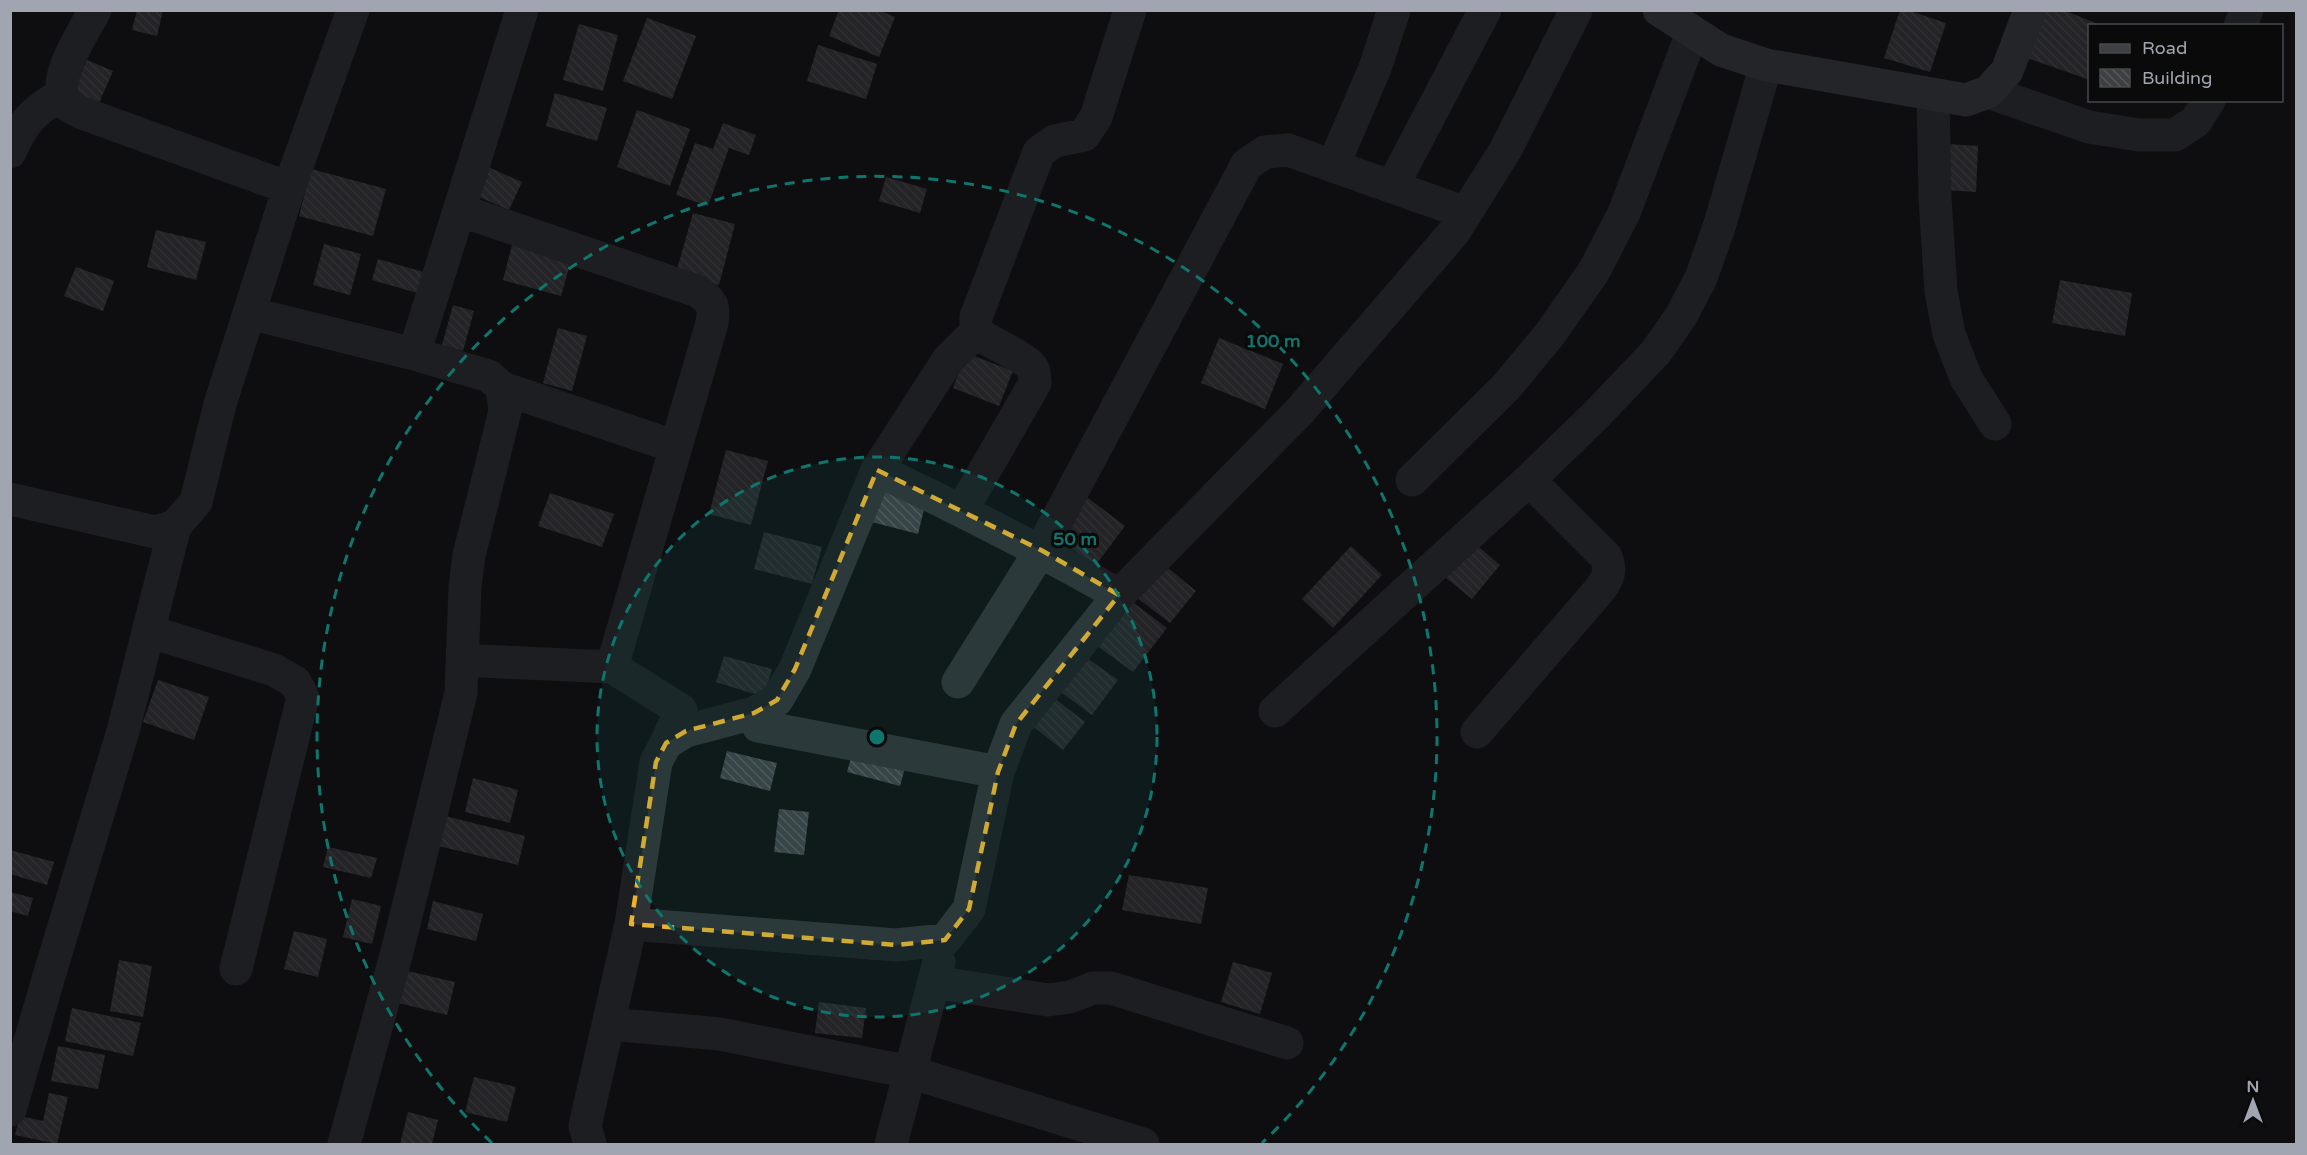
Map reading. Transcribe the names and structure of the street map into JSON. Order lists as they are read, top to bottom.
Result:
{
  "legend": ["Road", "Building"],
  "north": "top",
  "rings": ["100 m", "50 m"]
}
